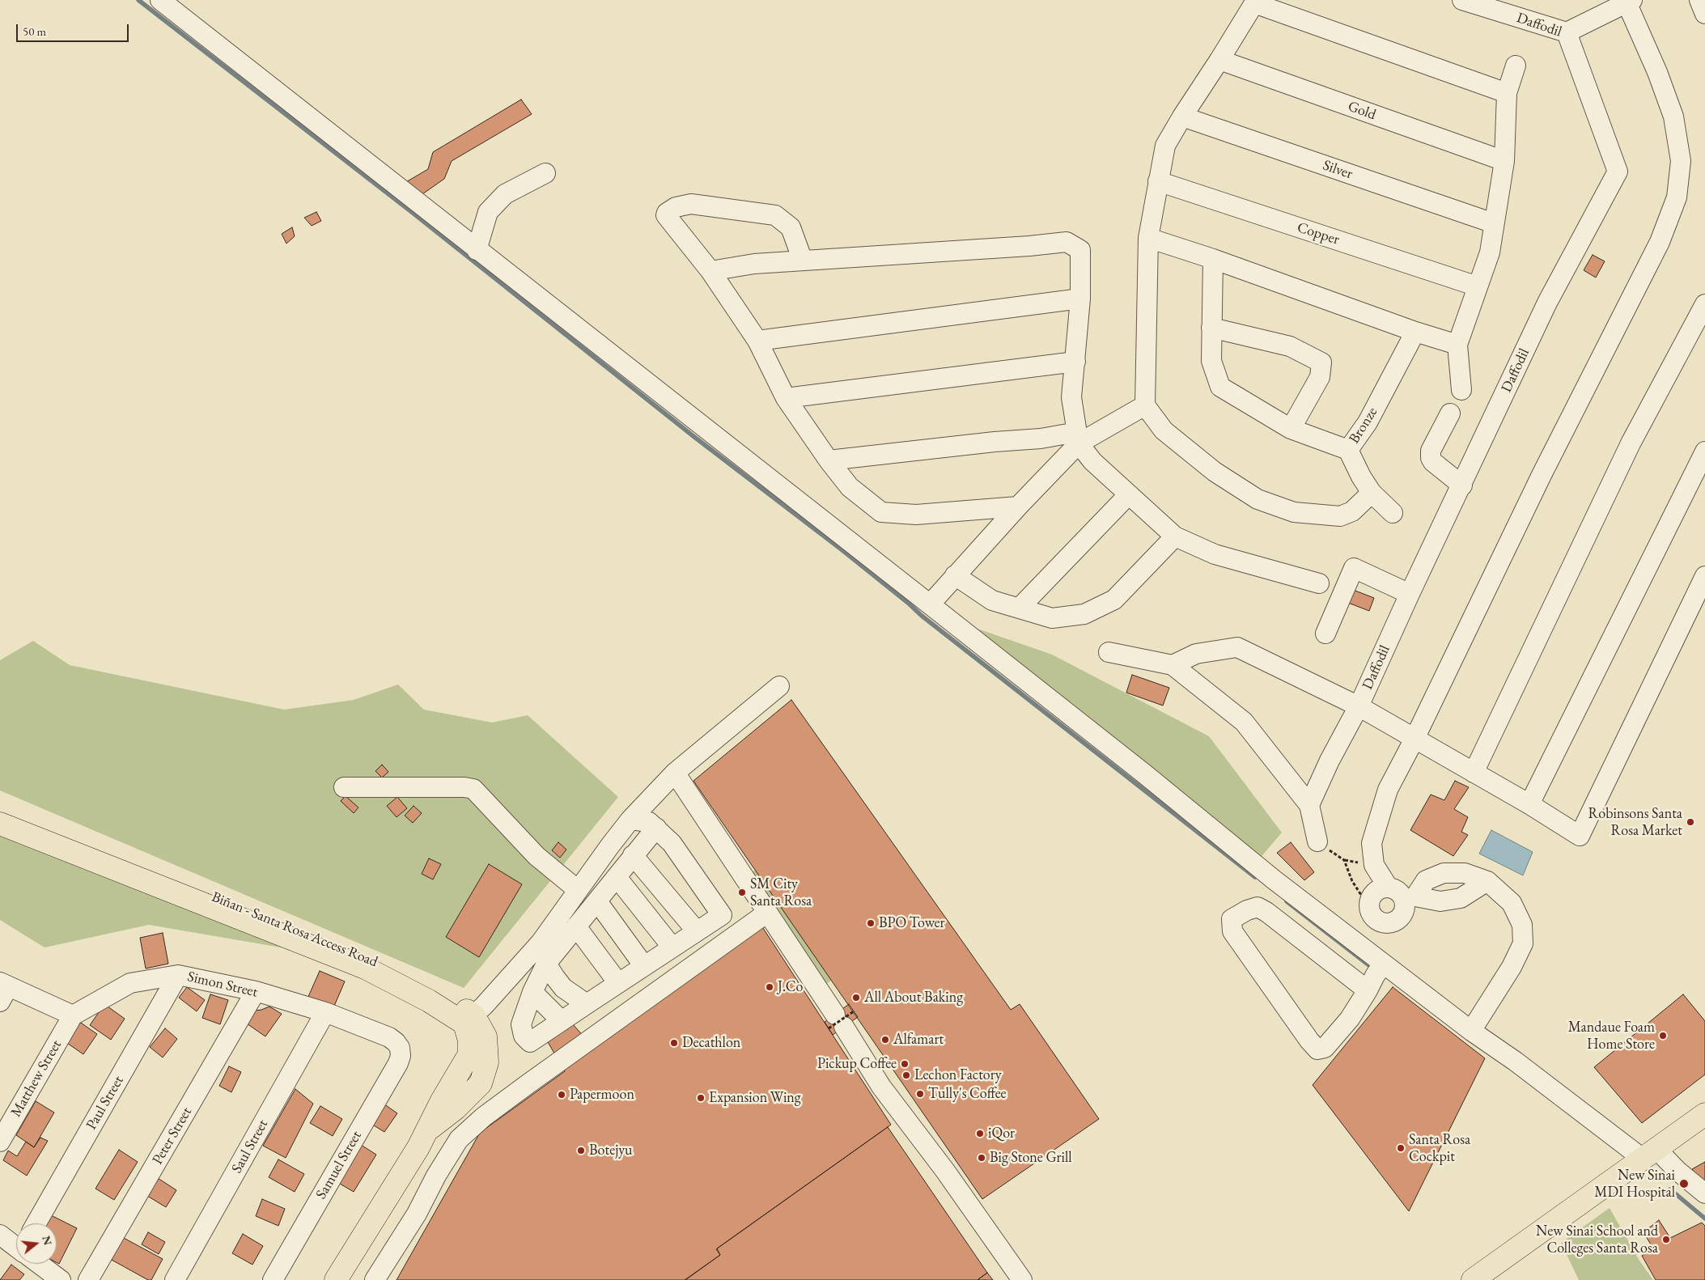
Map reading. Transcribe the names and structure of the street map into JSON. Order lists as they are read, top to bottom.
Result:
{
  "streets": {
    "main road": ["Biñan - Santa Rosa Access Road"],
    "street": [
      "Daffodil",
      "Gold",
      "Silver",
      "Copper",
      "Bronze",
      "Simon Street",
      "Matthew Street",
      "Paul Street",
      "Peter Street",
      "Saul Street",
      "Samuel Street"
    ]
  },
  "crossings": [
    ["Simon Street", "Matthew Street"],
    ["Simon Street", "Paul Street"],
    ["Simon Street", "Peter Street"],
    ["Simon Street", "Saul Street"],
    ["Simon Street", "Samuel Street"]
  ],
  "places": [
    "Robinsons Santa Rosa Market",
    "SM City Santa Rosa",
    "BPO Tower",
    "J.Co",
    "All About Baking",
    "Mandaue Foam Home Store",
    "Alfamart",
    "Decathlon",
    "Pickup Coffee",
    "Lechon Factory",
    "Tully's Coffee",
    "Papermoon",
    "Expansion Wing",
    "iQor",
    "Santa Rosa Cockpit",
    "Botejyu",
    "Big Stone Grill",
    "New Sinai MDI Hospital",
    "New Sinai School and Colleges Santa Rosa"
  ],
  "scale_bar": "50 m",
  "north": "right"
}
